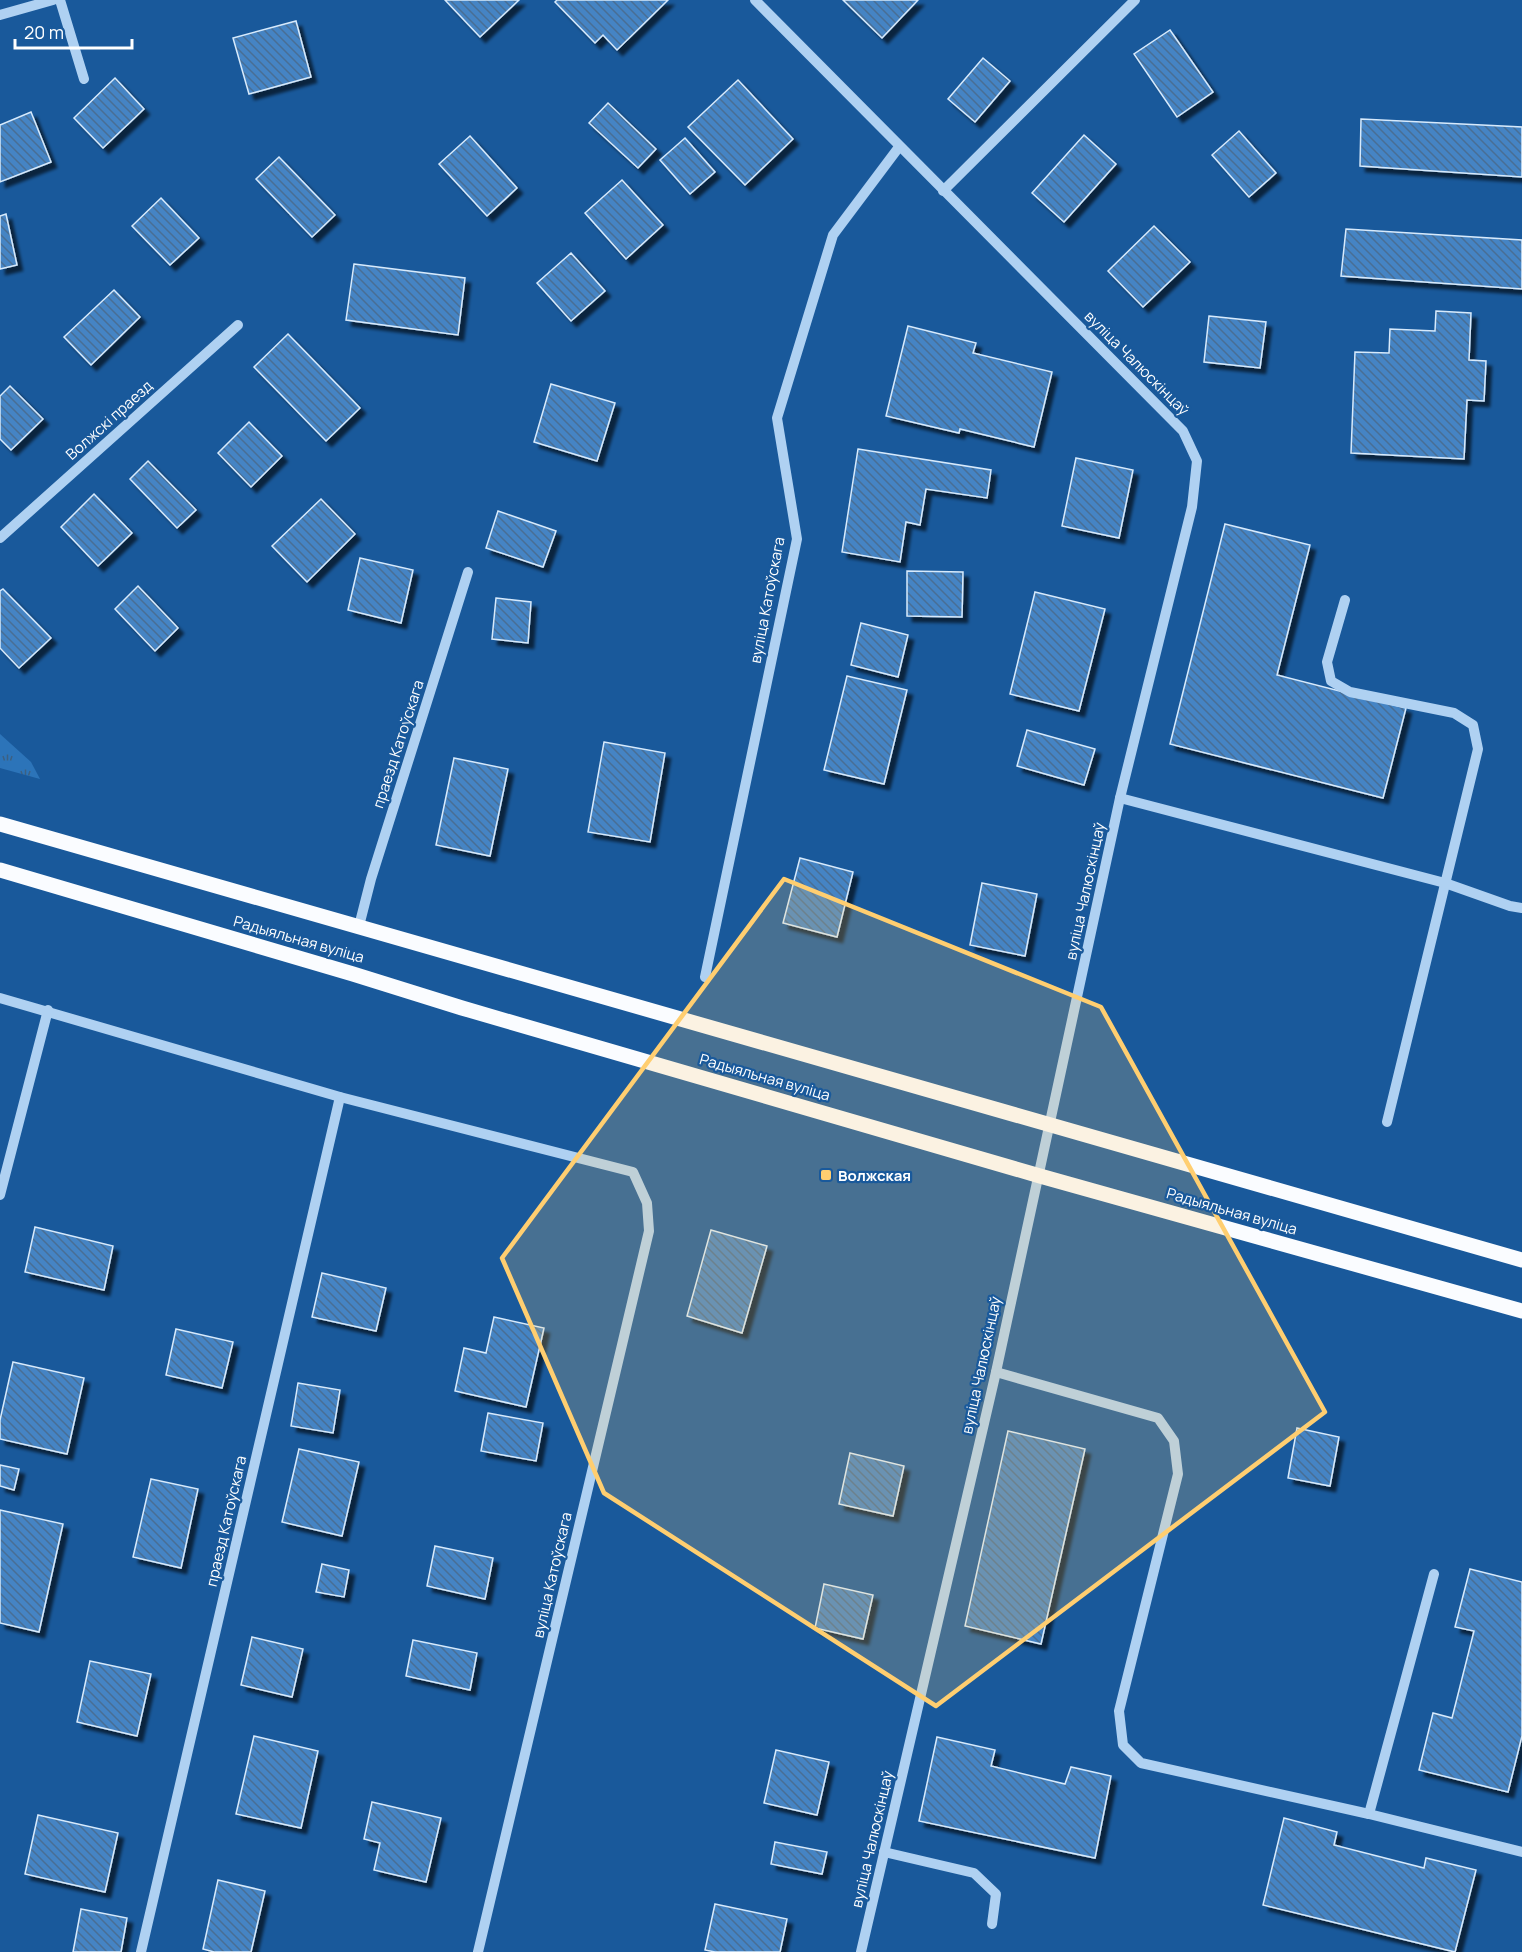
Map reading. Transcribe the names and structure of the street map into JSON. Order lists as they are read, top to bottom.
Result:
{
  "streets": {
    "main road": ["Радыяльная вуліца"],
    "street": [
      "вуліца Чалюскінцаў",
      "Волжскі праезд",
      "вуліца Катоўскага",
      "праезд Катоўскага"
    ]
  },
  "crossings": [
    ["вуліца Чалюскінцаў", "вуліца Катоўскага"],
    ["вуліца Чалюскінцаў", "Радыяльная вуліца"],
    ["вуліца Катоўскага", "праезд Катоўскага"],
    ["праезд Катоўскага", "Радыяльная вуліца"]
  ],
  "places": {
    "transit": ["Волжская"]
  },
  "scale_bar": "20 m"
}
